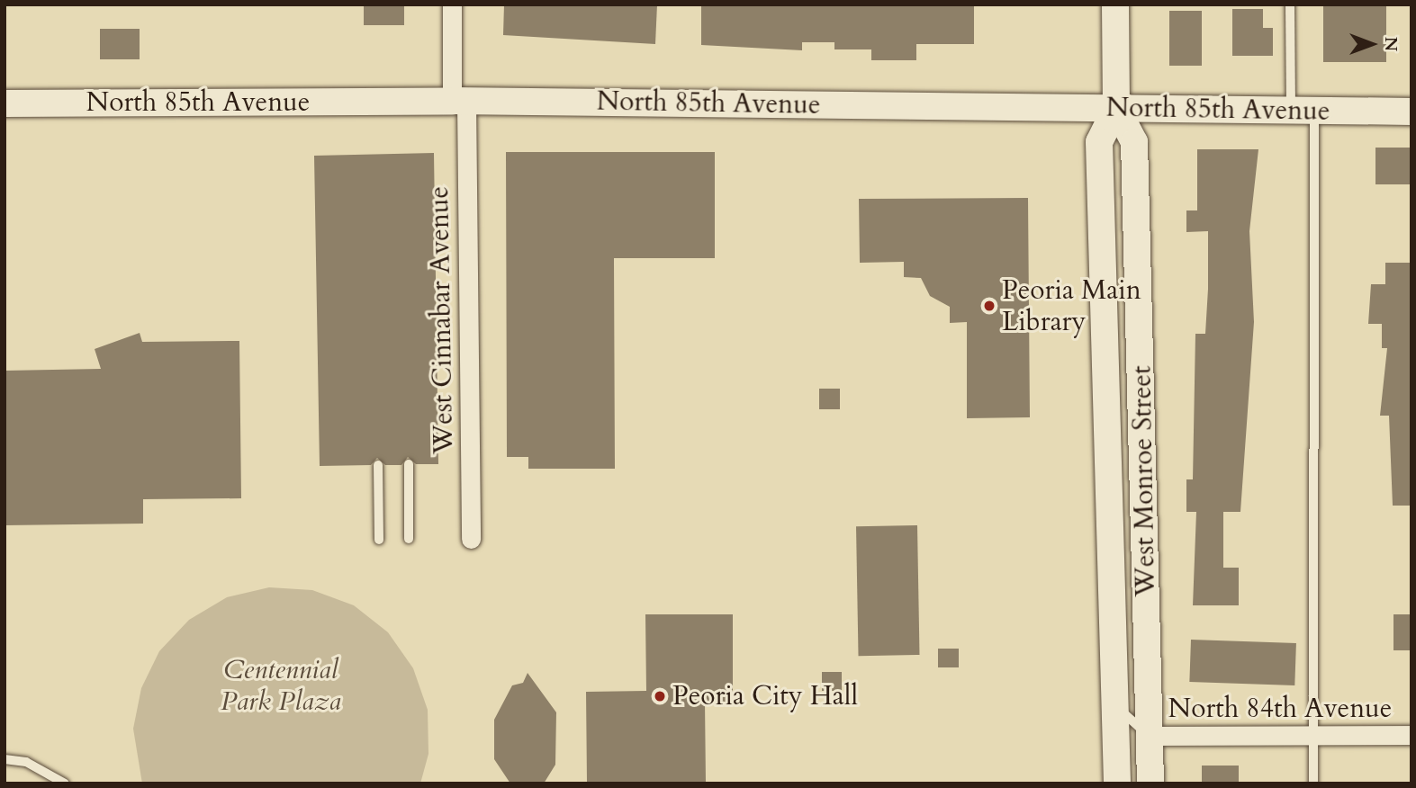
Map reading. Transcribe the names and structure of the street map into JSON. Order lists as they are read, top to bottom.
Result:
{
  "streets": {
    "street": [
      "North 85th Avenue",
      "West Cinnabar Avenue",
      "West Monroe Street",
      "North 84th Avenue"
    ]
  },
  "crossings": [
    ["North 85th Avenue", "West Cinnabar Avenue"],
    ["North 85th Avenue", "West Monroe Street"],
    ["West Monroe Street", "North 84th Avenue"]
  ],
  "parks": ["Centennial Park Plaza"],
  "places": ["Peoria Main Library", "Peoria City Hall"],
  "north": "right"
}
